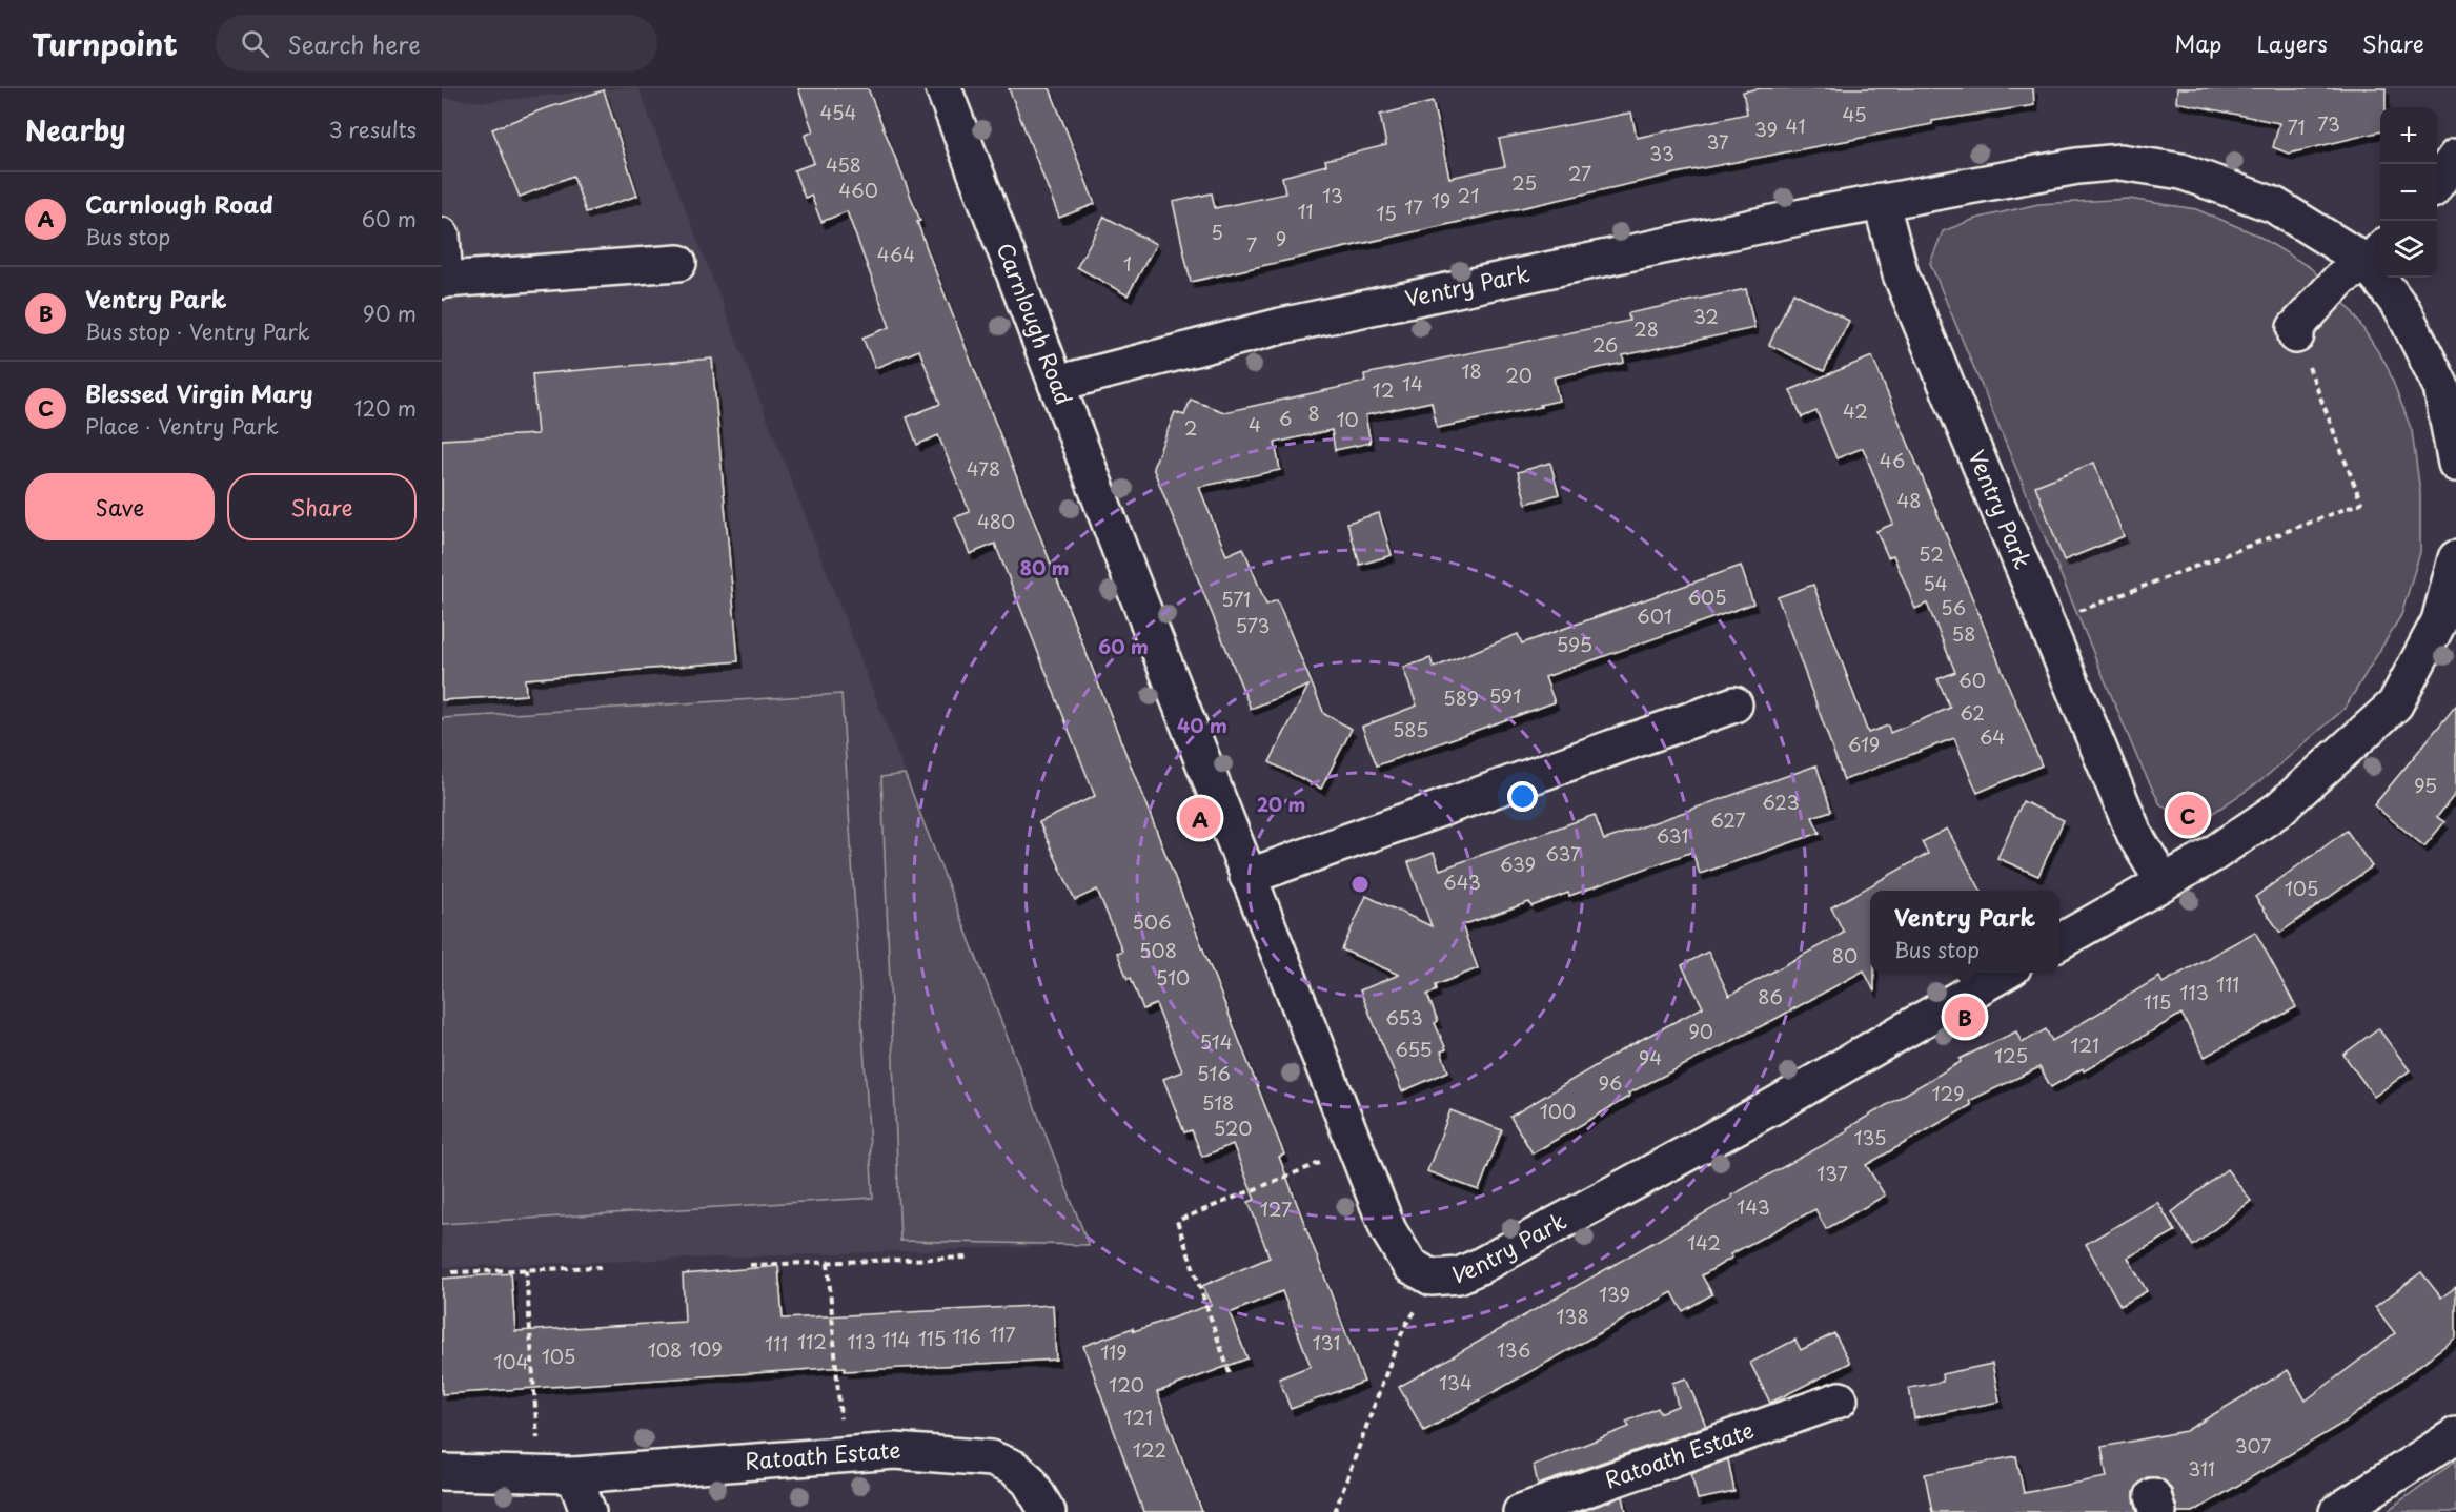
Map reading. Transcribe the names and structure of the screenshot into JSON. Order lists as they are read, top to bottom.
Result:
{
  "streets": {
    "street": ["Ventry Park", "Carnlough Road", "Ratoath Estate"]
  },
  "crossings": [
    ["Ventry Park", "Carnlough Road"]
  ],
  "house_numbers": [
    "454",
    "45",
    "73",
    "41",
    "71",
    "39",
    "37",
    "33",
    "458",
    "27",
    "25",
    "460",
    "13",
    "21",
    "19",
    "17",
    "11",
    "15",
    "5",
    "9",
    "7",
    "464",
    "1",
    "32",
    "28",
    "26",
    "18",
    "20",
    "14",
    "12",
    "42",
    "8",
    "6",
    "10",
    "4",
    "2",
    "46",
    "478",
    "48",
    "480",
    "52",
    "54",
    "605",
    "571",
    "56",
    "601",
    "573",
    "58",
    "595",
    "60",
    "591",
    "589",
    "62",
    "585",
    "64",
    "619",
    "95",
    "623",
    "627",
    "631",
    "637",
    "639",
    "643",
    "105",
    "506",
    "508",
    "80",
    "510",
    "111",
    "113",
    "86",
    "115",
    "653",
    "90",
    "514",
    "121",
    "655",
    "125",
    "94",
    "516",
    "96",
    "129",
    "518",
    "100",
    "520",
    "135",
    "137",
    "143",
    "127",
    "142",
    "139",
    "138",
    "117",
    "116",
    "115",
    "114",
    "112",
    "113",
    "131",
    "111",
    "109",
    "108",
    "136",
    "119",
    "105",
    "104",
    "134",
    "120",
    "121",
    "307",
    "122",
    "311"
  ],
  "page": {
    "header": "Turnpoint",
    "search": "Search here",
    "nav": ["Map", "Layers", "Share"],
    "heading": ["Nearby", "3 results"],
    "map_buttons": ["+", "−"],
    "list": [
      {
        "mark": "A",
        "name": "Carnlough Road",
        "note": "Bus stop",
        "value": "60 m"
      },
      {
        "mark": "B",
        "name": "Ventry Park",
        "note": "Bus stop · Ventry Park",
        "value": "90 m"
      },
      {
        "mark": "C",
        "name": "Blessed Virgin Mary",
        "note": "Place · Ventry Park",
        "value": "120 m"
      }
    ],
    "buttons": ["Save", "Share"],
    "pins": ["C", "A", "B"],
    "popup": ["Ventry Park", "Bus stop"]
  },
  "rings": [
    "80 m",
    "60 m",
    "40 m",
    "20 m"
  ]
}
